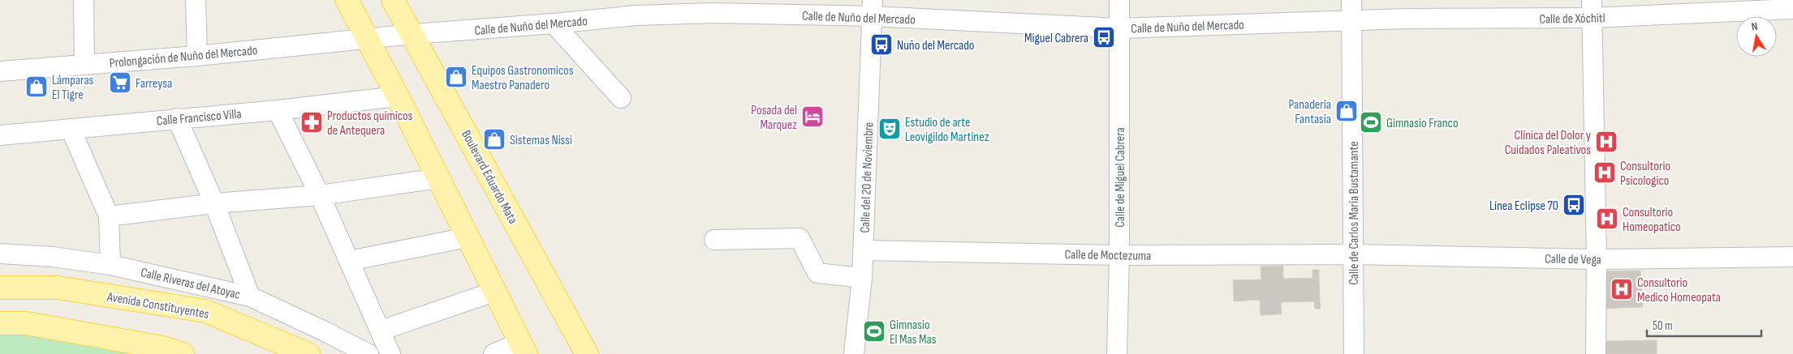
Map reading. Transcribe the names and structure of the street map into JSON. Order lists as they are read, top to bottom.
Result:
{
  "streets": {
    "main road": ["Boulevard Eduardo Mata", "Avenida Constituyentes"],
    "street": [
      "Calle de Nuño del Mercado",
      "Calle de Xóchitl",
      "Prolongación de Nuño del Mercado",
      "Calle Francisco Villa",
      "Calle del 20 de Noviembre",
      "Calle de Miguel Cabrera",
      "Calle de Carlos María Bustamante",
      "Calle de Moctezuma",
      "Calle de Vega",
      "Calle Riveras del Atoyac"
    ]
  },
  "crossings": [
    ["Calle de Nuño del Mercado", "Calle de Xóchitl"],
    ["Calle de Nuño del Mercado", "Prolongación de Nuño del Mercado"],
    ["Calle de Nuño del Mercado", "Boulevard Eduardo Mata"],
    ["Calle de Nuño del Mercado", "Calle del 20 de Noviembre"],
    ["Calle de Nuño del Mercado", "Calle de Miguel Cabrera"],
    ["Calle de Nuño del Mercado", "Calle de Carlos María Bustamante"],
    ["Calle de Xóchitl", "Calle de Carlos María Bustamante"],
    ["Calle del 20 de Noviembre", "Calle de Moctezuma"],
    ["Calle de Miguel Cabrera", "Calle de Moctezuma"],
    ["Calle de Carlos María Bustamante", "Calle de Moctezuma"],
    ["Calle de Carlos María Bustamante", "Calle de Vega"],
    ["Calle de Moctezuma", "Calle de Vega"]
  ],
  "places": {
    "bus stop": ["Miguel Cabrera", "Nuño del Mercado", "Línea Eclipse 70"],
    "shop": [
      "Equipos Gastronomicos Maestro Panadero",
      "Lámparas El Tigre",
      "Panadería Fantasía",
      "Sistemas Nissi"
    ],
    "supermarket": ["Farreysa"],
    "hotel": ["Posada del Marquez"],
    "pharmacy": ["Productos químicos de Antequera"],
    "sports": ["Gimnasio Franco", "Gimnasio El Mas Mas"],
    "theatre": ["Estudio de arte Leovigildo Martínez"],
    "hospital": [
      "Clínica del Dolor y Cuidados Paleativos",
      "Consultorio Psicologico",
      "Consultorio Homeopatico",
      "Consultorio Medico Homeopata"
    ]
  },
  "scale_bar": "50 m",
  "north": "top"
}
